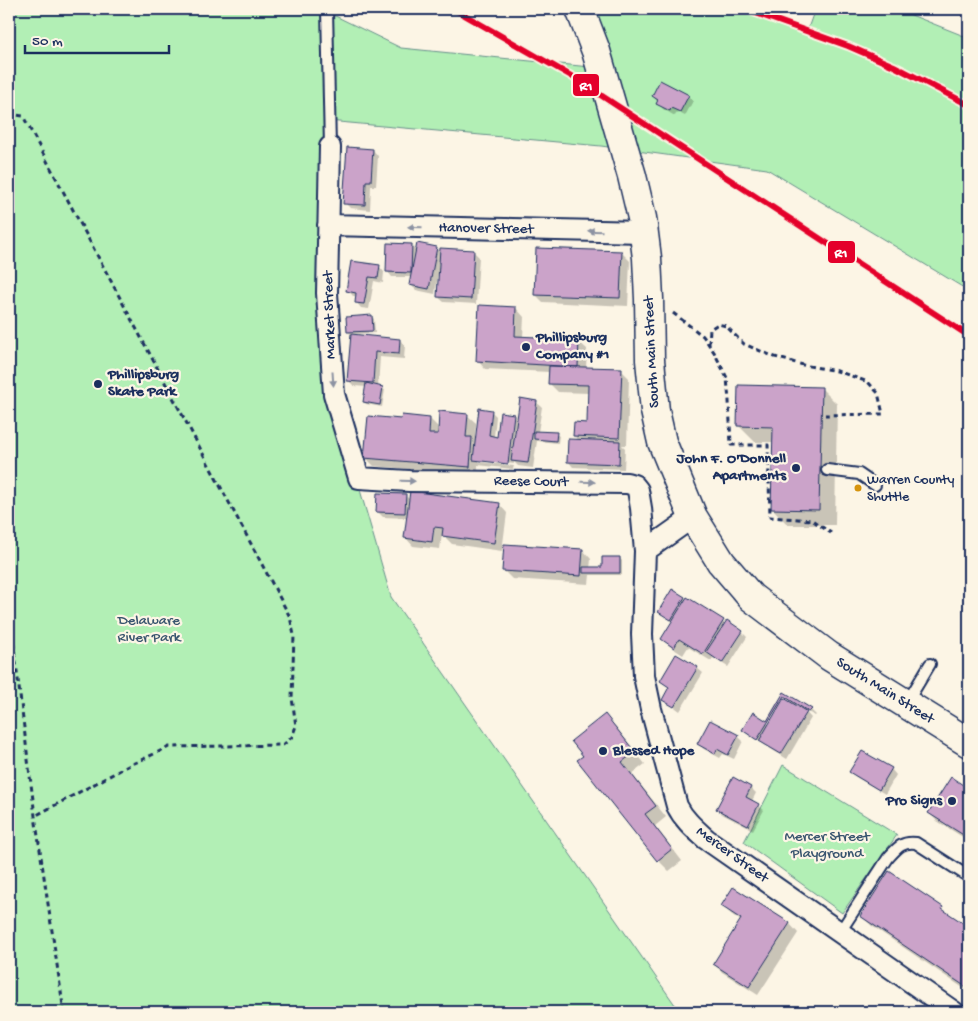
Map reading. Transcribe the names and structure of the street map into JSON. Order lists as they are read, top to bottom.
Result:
{
  "streets": {
    "main road": ["South Main Street"],
    "street": [
      "Hanover Street",
      "Market Street",
      "Reese Court",
      "Mercer Street"
    ]
  },
  "crossings": [
    ["Hanover Street", "Market Street"],
    ["Hanover Street", "South Main Street"],
    ["Market Street", "Reese Court"],
    ["Reese Court", "Mercer Street"]
  ],
  "one_way": ["Hanover Street", "Market Street", "Reese Court"],
  "parks": ["Delaware River Park", "Mercer Street Playground"],
  "places": [
    "Phillipsburg Company #1",
    "Phillipsburg Skate Park",
    "John F. O'Donnell Apartments",
    "Warren County Shuttle",
    "Blessed Hope",
    "Pro Signs"
  ],
  "lines": ["transit line R1"],
  "scale_bar": "50 m"
}
